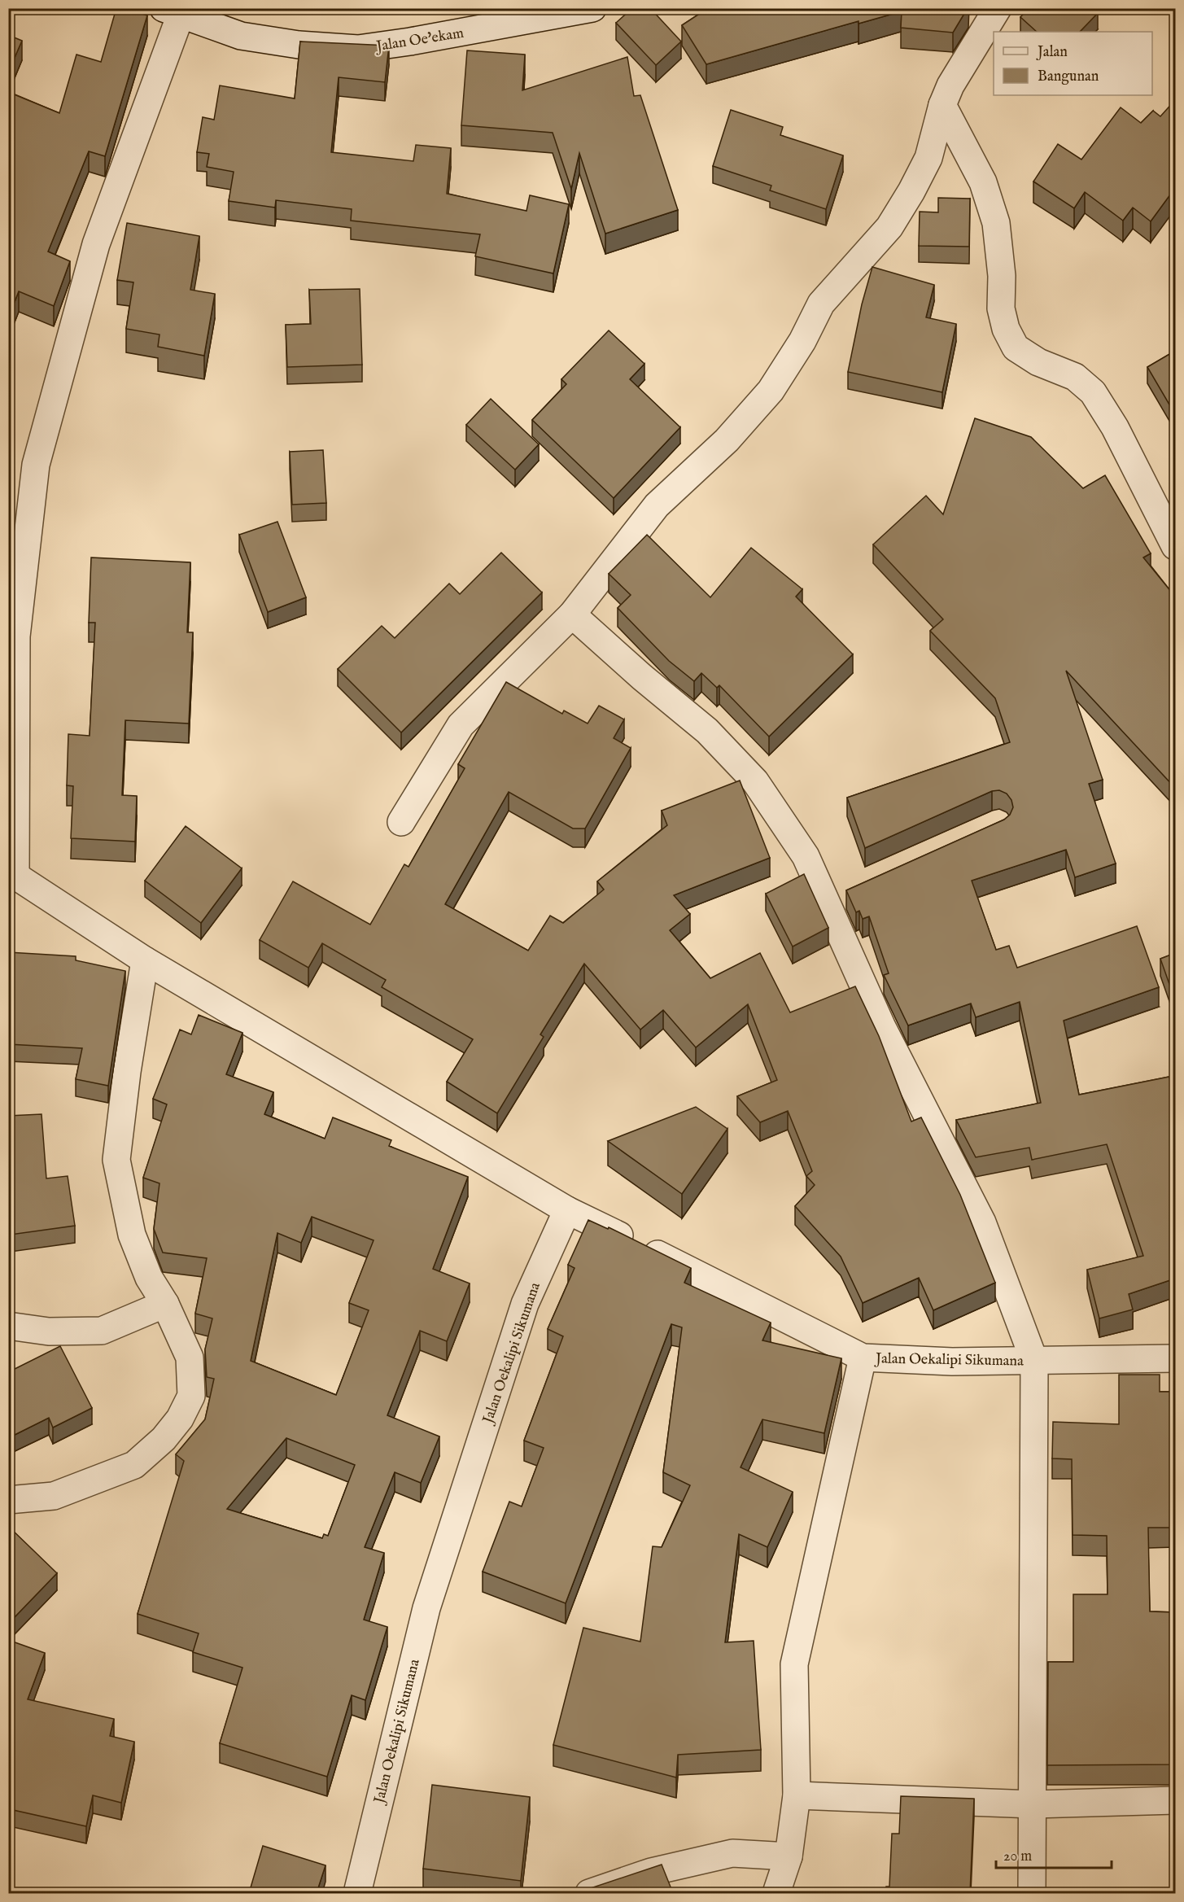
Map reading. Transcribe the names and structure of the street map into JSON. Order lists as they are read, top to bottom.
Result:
{
  "streets": {
    "street": ["Jalan Oe'ekam", "Jalan Oekalipi Sikumana"]
  },
  "legend": ["Jalan", "Bangunan"],
  "scale_bar": "20 m"
}
